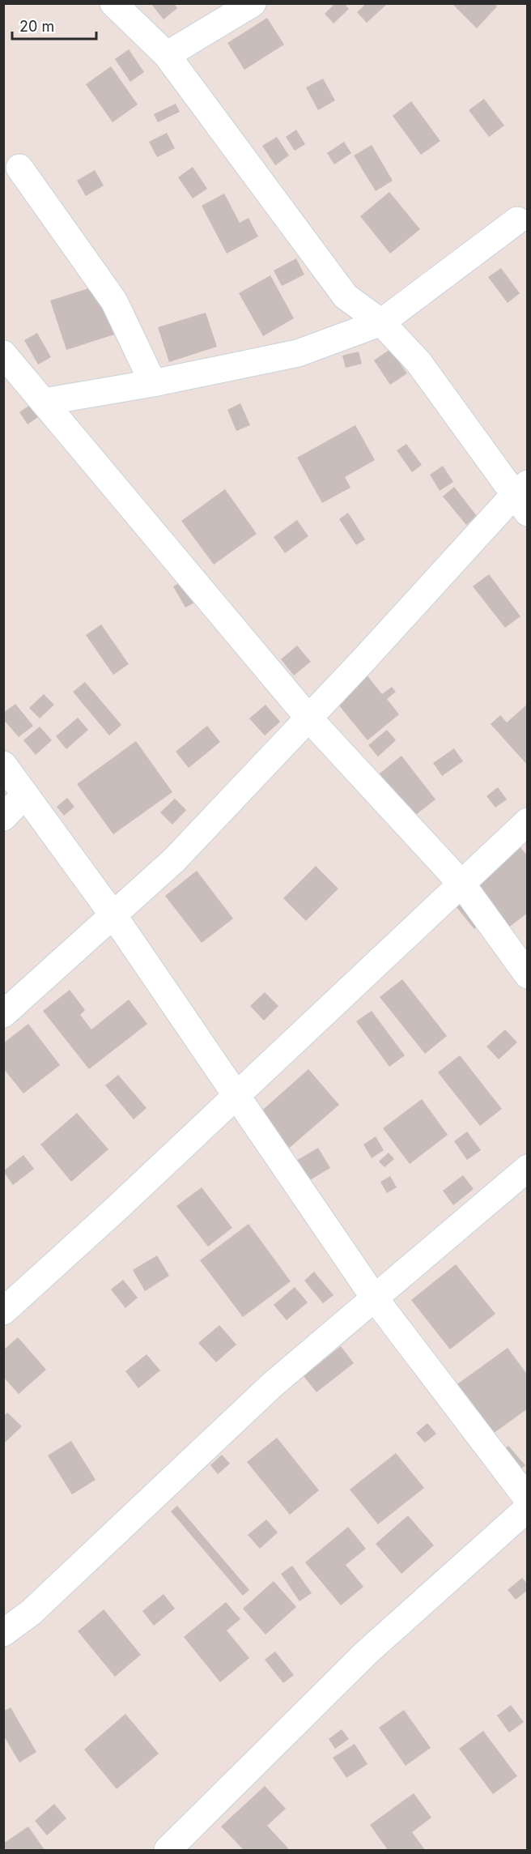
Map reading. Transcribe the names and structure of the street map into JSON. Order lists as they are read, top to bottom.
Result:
{
  "scale_bar": "20 m"
}
